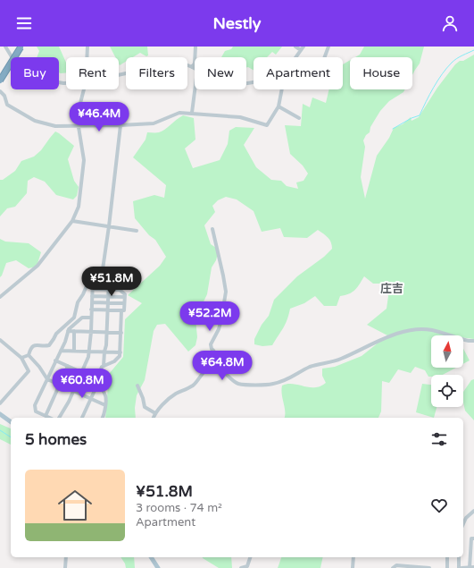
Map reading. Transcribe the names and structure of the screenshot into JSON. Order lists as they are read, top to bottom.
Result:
{
  "districts": ["庄吉"],
  "north": "top",
  "page": {
    "header": "Nestly",
    "chip": [
      "Buy",
      "Rent",
      "Filters",
      "New",
      "Apartment",
      "House"
    ],
    "price": [
      "¥46.4M",
      "¥51.8M",
      "¥52.2M",
      "¥64.8M",
      "¥60.8M"
    ],
    "heading": "5 homes",
    "list": [
      {
        "name": "¥51.8M",
        "note": "3 rooms · 74 m² · Apartment"
      }
    ]
  }
}
